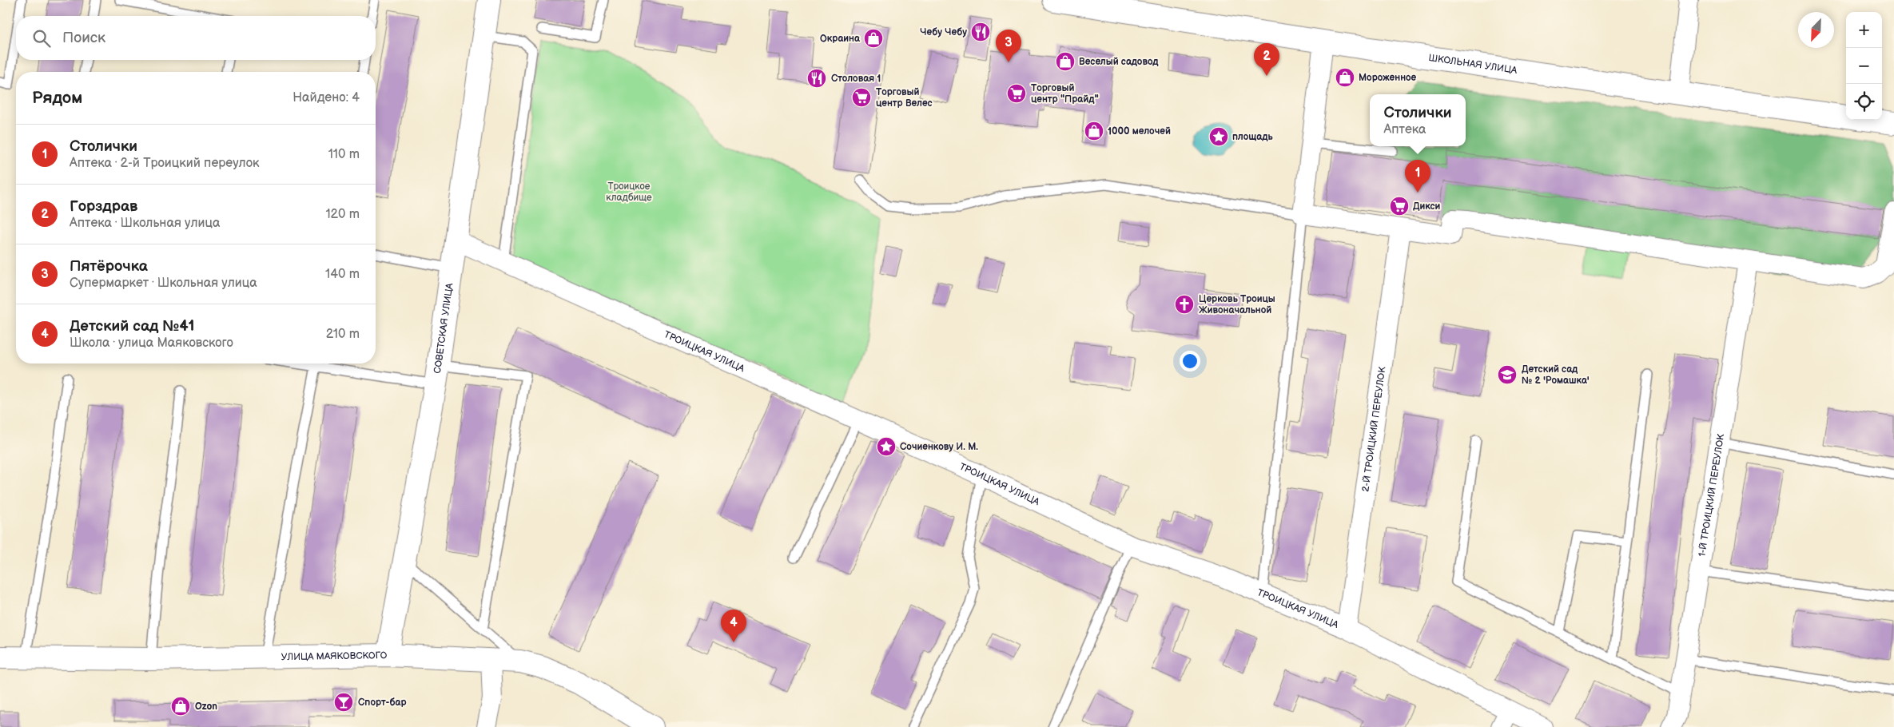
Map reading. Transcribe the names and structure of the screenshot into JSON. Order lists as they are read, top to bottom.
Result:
{
  "streets": {
    "street": [
      "ШКОЛЬНАЯ УЛИЦА",
      "СОВЕТСКАЯ УЛИЦА",
      "ТРОИЦКАЯ УЛИЦА",
      "2-Й ТРОИЦКИЙ ПЕРЕУЛОК",
      "1-Й ТРОИЦКИЙ ПЕРЕУЛОК",
      "УЛИЦА МАЯКОВСКОГО"
    ]
  },
  "crossings": [
    ["СОВЕТСКАЯ УЛИЦА", "ТРОИЦКАЯ УЛИЦА"],
    ["СОВЕТСКАЯ УЛИЦА", "УЛИЦА МАЯКОВСКОГО"],
    ["ТРОИЦКАЯ УЛИЦА", "2-Й ТРОИЦКИЙ ПЕРЕУЛОК"]
  ],
  "parks": ["Троицкое кладбище"],
  "places": {
    "restaurant": ["Чебу Чебу", "Столовая 1"],
    "shop": [
      "Окраина",
      "Веселый садовод",
      "Мороженное",
      "1000 мелочей",
      "Ozon"
    ],
    "supermarket": ["Торговый центр \"Прайд\"", "Торговый центр Велес", "Дикси"],
    "place": ["площадь", "Сочиенкову И. М."],
    "church": ["Церковь Троицы Живоначальной"],
    "school or university": ["Детский сад № 2 'Ромашка'"],
    "bar": ["Спорт-бар"]
  },
  "north": "bottom left",
  "page": {
    "map_buttons": ["+", "−"],
    "search": "Поиск",
    "pins": [
      "3",
      "2",
      "1",
      "4"
    ],
    "heading": ["Рядом", "Найдено: 4"],
    "popup": ["Столички", "Аптека"],
    "list": [
      {
        "mark": "1",
        "name": "Столички",
        "note": "Аптека · 2-й Троицкий переулок",
        "value": "110 m"
      },
      {
        "mark": "2",
        "name": "Горздрав",
        "note": "Аптека · Школьная улица",
        "value": "120 m"
      },
      {
        "mark": "3",
        "name": "Пятёрочка",
        "note": "Супермаркет · Школьная улица",
        "value": "140 m"
      },
      {
        "mark": "4",
        "name": "Детский сад №41",
        "note": "Школа · улица Маяковского",
        "value": "210 m"
      }
    ]
  }
}
